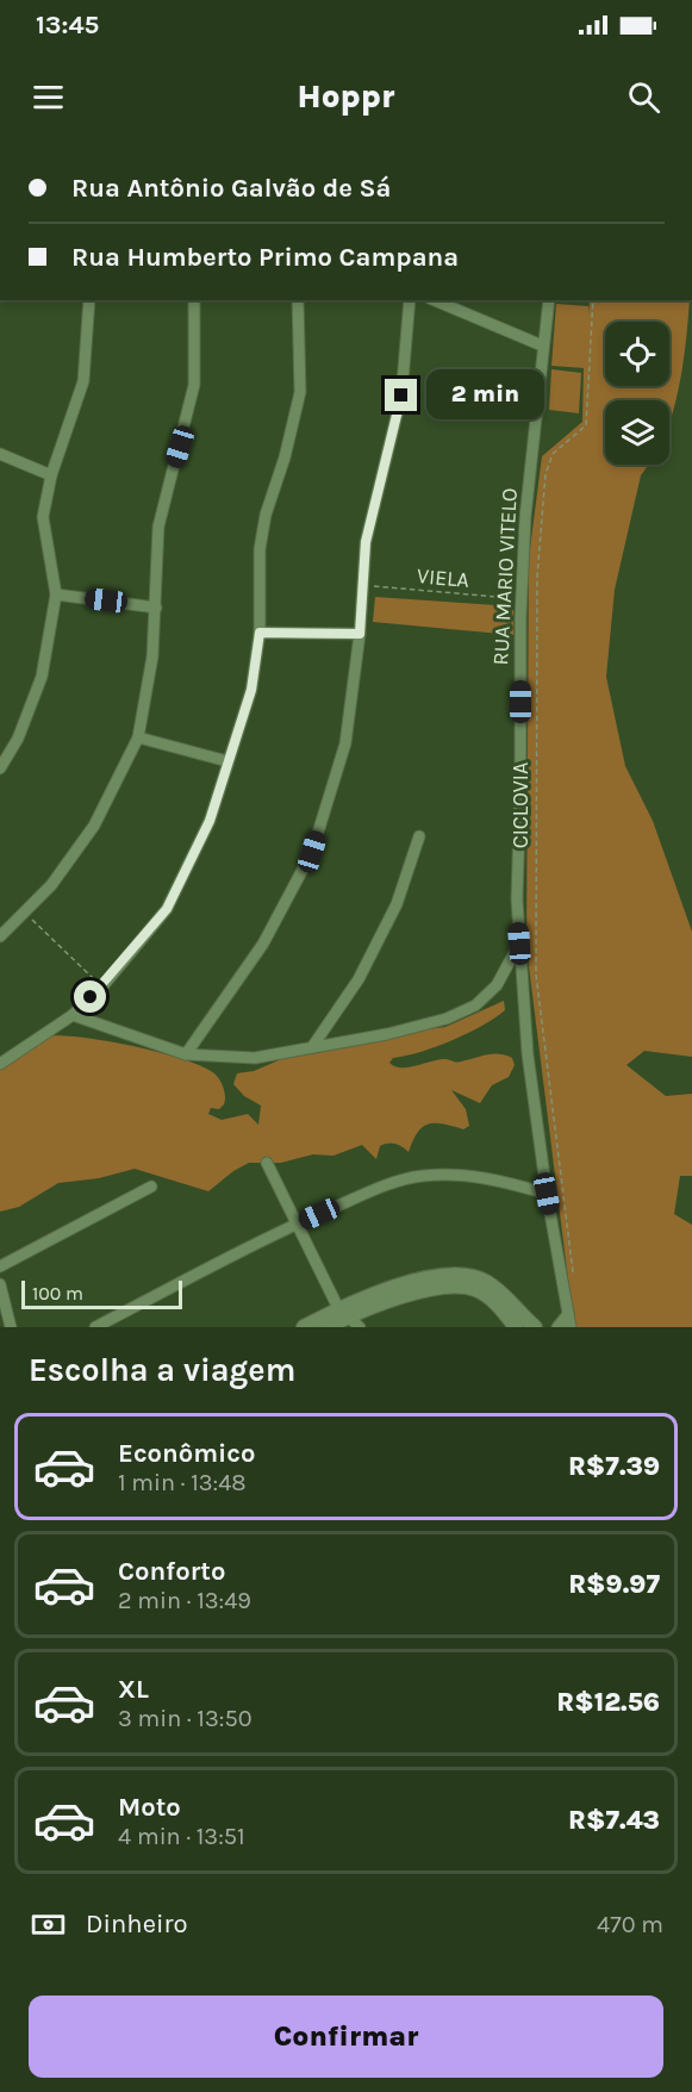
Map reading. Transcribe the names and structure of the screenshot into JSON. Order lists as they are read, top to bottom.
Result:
{
  "streets": {
    "street": ["RUA MARIO VITELO"],
    "path": ["VIELA", "CICLOVIA"]
  },
  "crossings": [
    ["RUA MARIO VITELO", "VIELA"]
  ],
  "scale_bar": "100 m",
  "page": {
    "status": "13:45",
    "header": "Hoppr",
    "banner": ["Rua Antônio Galvão de Sá", "Rua Humberto Primo Campana"],
    "bubble": "2 min",
    "scale": "100 m",
    "heading": "Escolha a viagem",
    "list": [
      {
        "name": "Econômico",
        "note": "1 min · 13:48",
        "value": "R$7.39"
      },
      {
        "name": "Conforto",
        "note": "2 min · 13:49",
        "value": "R$9.97"
      },
      {
        "name": "XL",
        "note": "3 min · 13:50",
        "value": "R$12.56"
      },
      {
        "name": "Moto",
        "note": "4 min · 13:51",
        "value": "R$7.43"
      }
    ],
    "pay": ["Dinheiro", "470 m"],
    "buttons": "Confirmar"
  }
}
